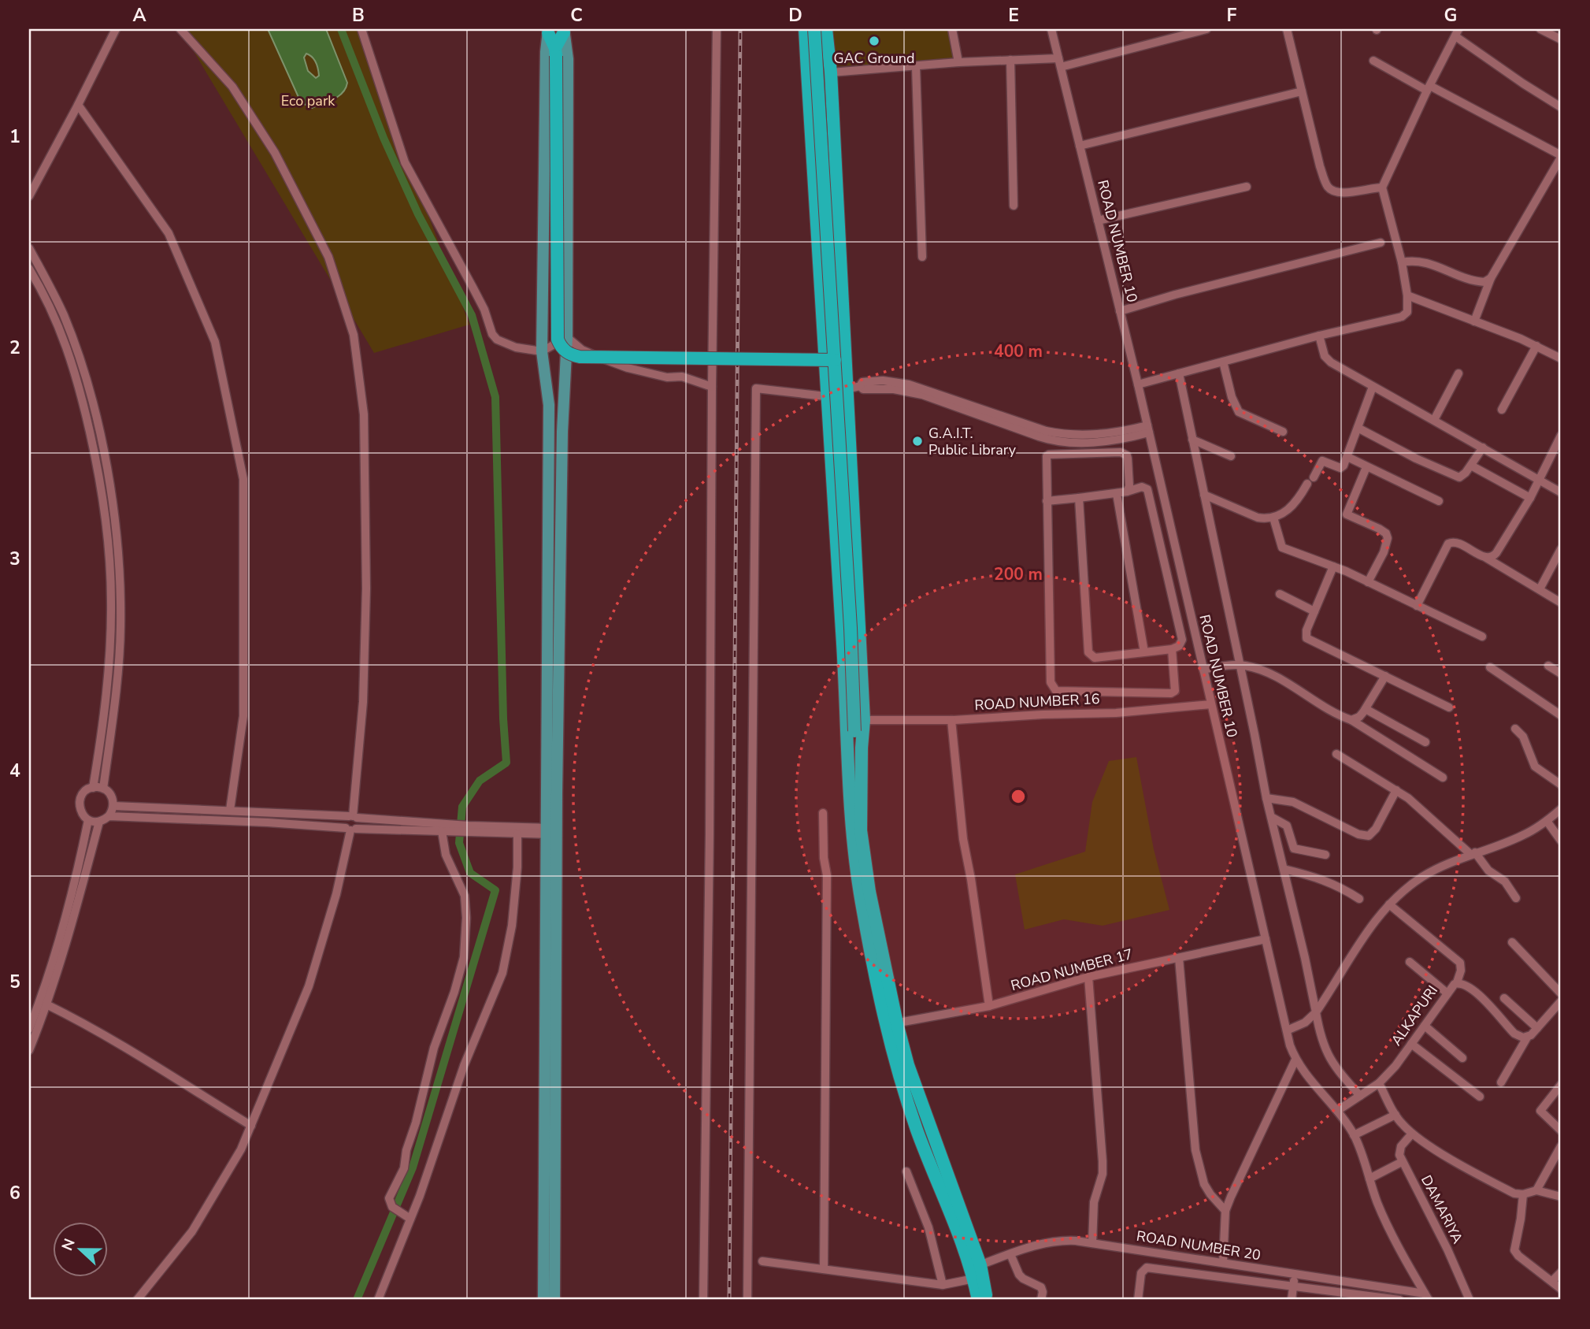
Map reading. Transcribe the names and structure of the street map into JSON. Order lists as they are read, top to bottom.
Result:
{
  "streets": {
    "street": [
      "ROAD NUMBER 10",
      "ROAD NUMBER 16",
      "ROAD NUMBER 17",
      "ALKAPURI",
      "DAMARIYA",
      "ROAD NUMBER 20"
    ]
  },
  "crossings": [
    ["ROAD NUMBER 10", "ROAD NUMBER 16"],
    ["ROAD NUMBER 10", "ROAD NUMBER 17"],
    ["ROAD NUMBER 10", "ALKAPURI"],
    ["ROAD NUMBER 10", "ROAD NUMBER 20"]
  ],
  "parks": ["Eco park"],
  "places": ["GAC Ground", "G.A.I.T. Public Library"],
  "north": "left",
  "grid": {
    "columns": [
      "A",
      "B",
      "C",
      "D",
      "E",
      "F",
      "G"
    ],
    "rows": [
      "1",
      "2",
      "3",
      "4",
      "5",
      "6"
    ]
  },
  "rings": ["400 m", "200 m"]
}
